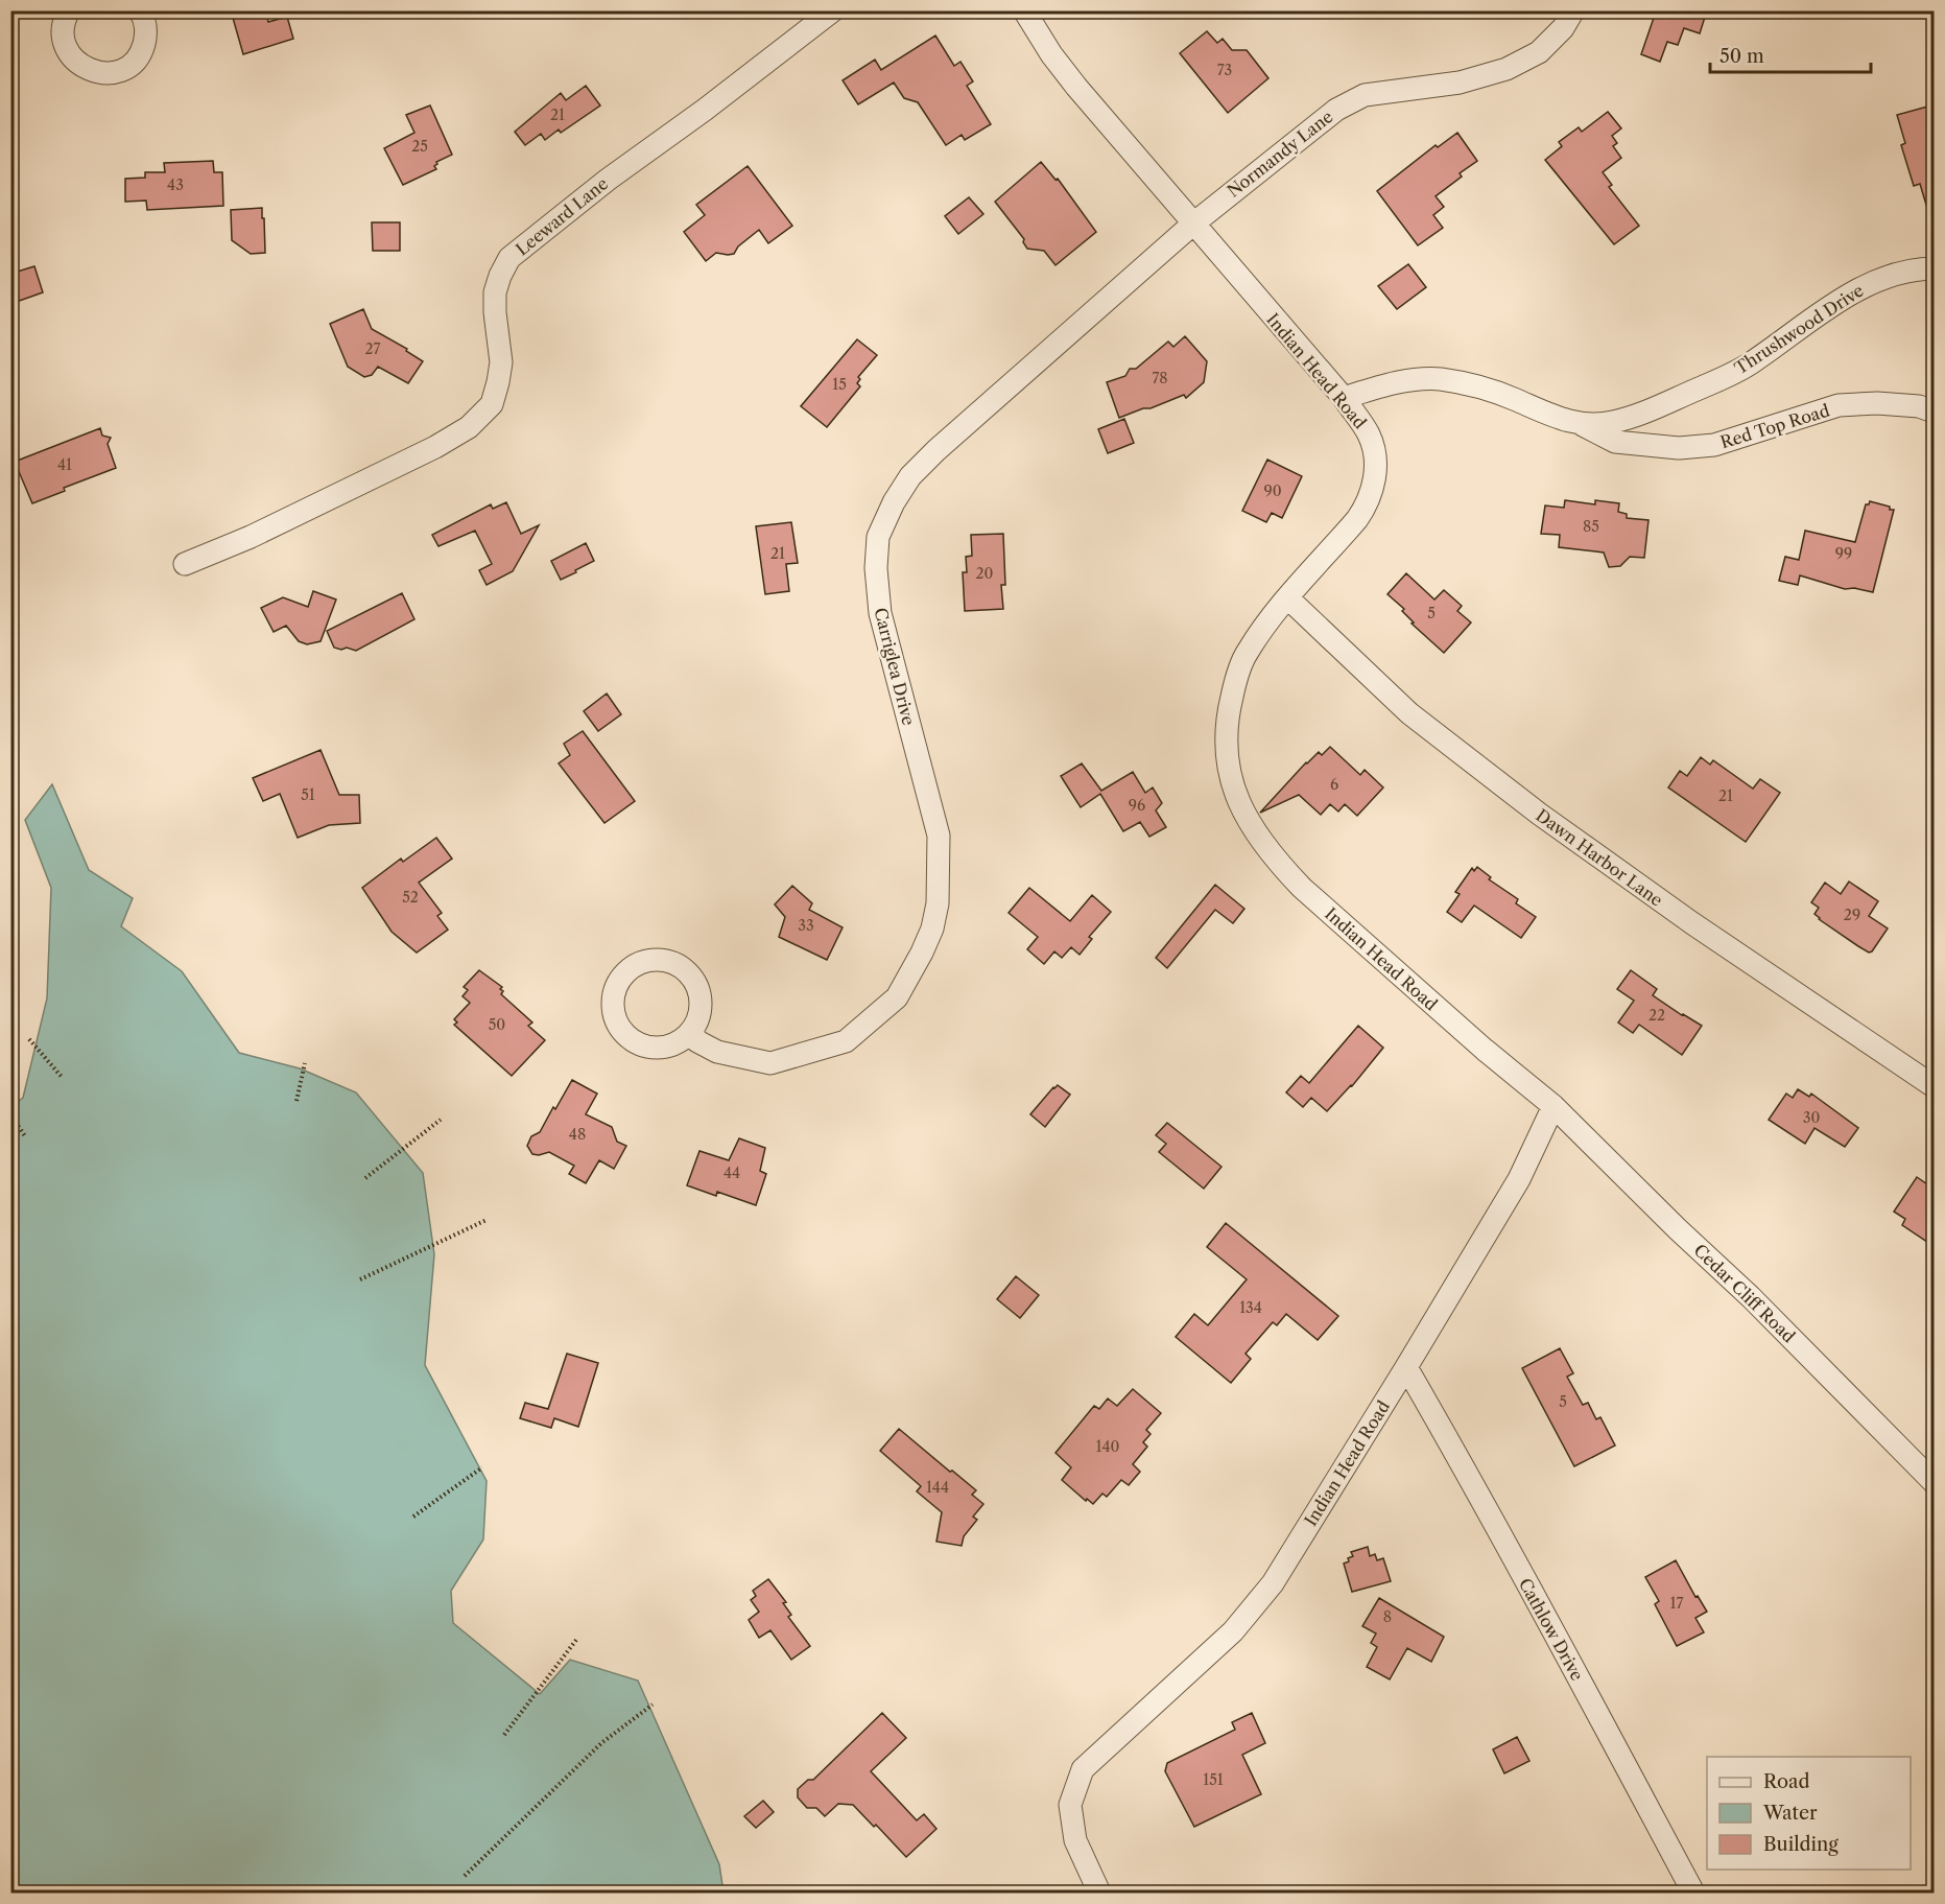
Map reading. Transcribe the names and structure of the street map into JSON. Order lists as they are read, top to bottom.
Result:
{
  "streets": {
    "street": [
      "Normandy Lane",
      "Leeward Lane",
      "Thrushwood Drive",
      "Indian Head Road",
      "Red Top Road",
      "Carriglea Drive",
      "Dawn Harbor Lane",
      "Cedar Cliff Road",
      "Cathlow Drive"
    ]
  },
  "crossings": [
    ["Normandy Lane", "Indian Head Road"],
    ["Normandy Lane", "Carriglea Drive"],
    ["Thrushwood Drive", "Indian Head Road"],
    ["Thrushwood Drive", "Red Top Road"],
    ["Indian Head Road", "Carriglea Drive"],
    ["Indian Head Road", "Dawn Harbor Lane"],
    ["Indian Head Road", "Cedar Cliff Road"],
    ["Indian Head Road", "Cathlow Drive"]
  ],
  "house_numbers": [
    "73",
    "21",
    "25",
    "43",
    "27",
    "78",
    "15",
    "41",
    "90",
    "85",
    "21",
    "99",
    "20",
    "5",
    "6",
    "51",
    "21",
    "96",
    "52",
    "29",
    "33",
    "22",
    "50",
    "30",
    "48",
    "44",
    "134",
    "5",
    "140",
    "144",
    "17",
    "8",
    "151"
  ],
  "legend": ["Road", "Water", "Building"],
  "scale_bar": "50 m"
}
